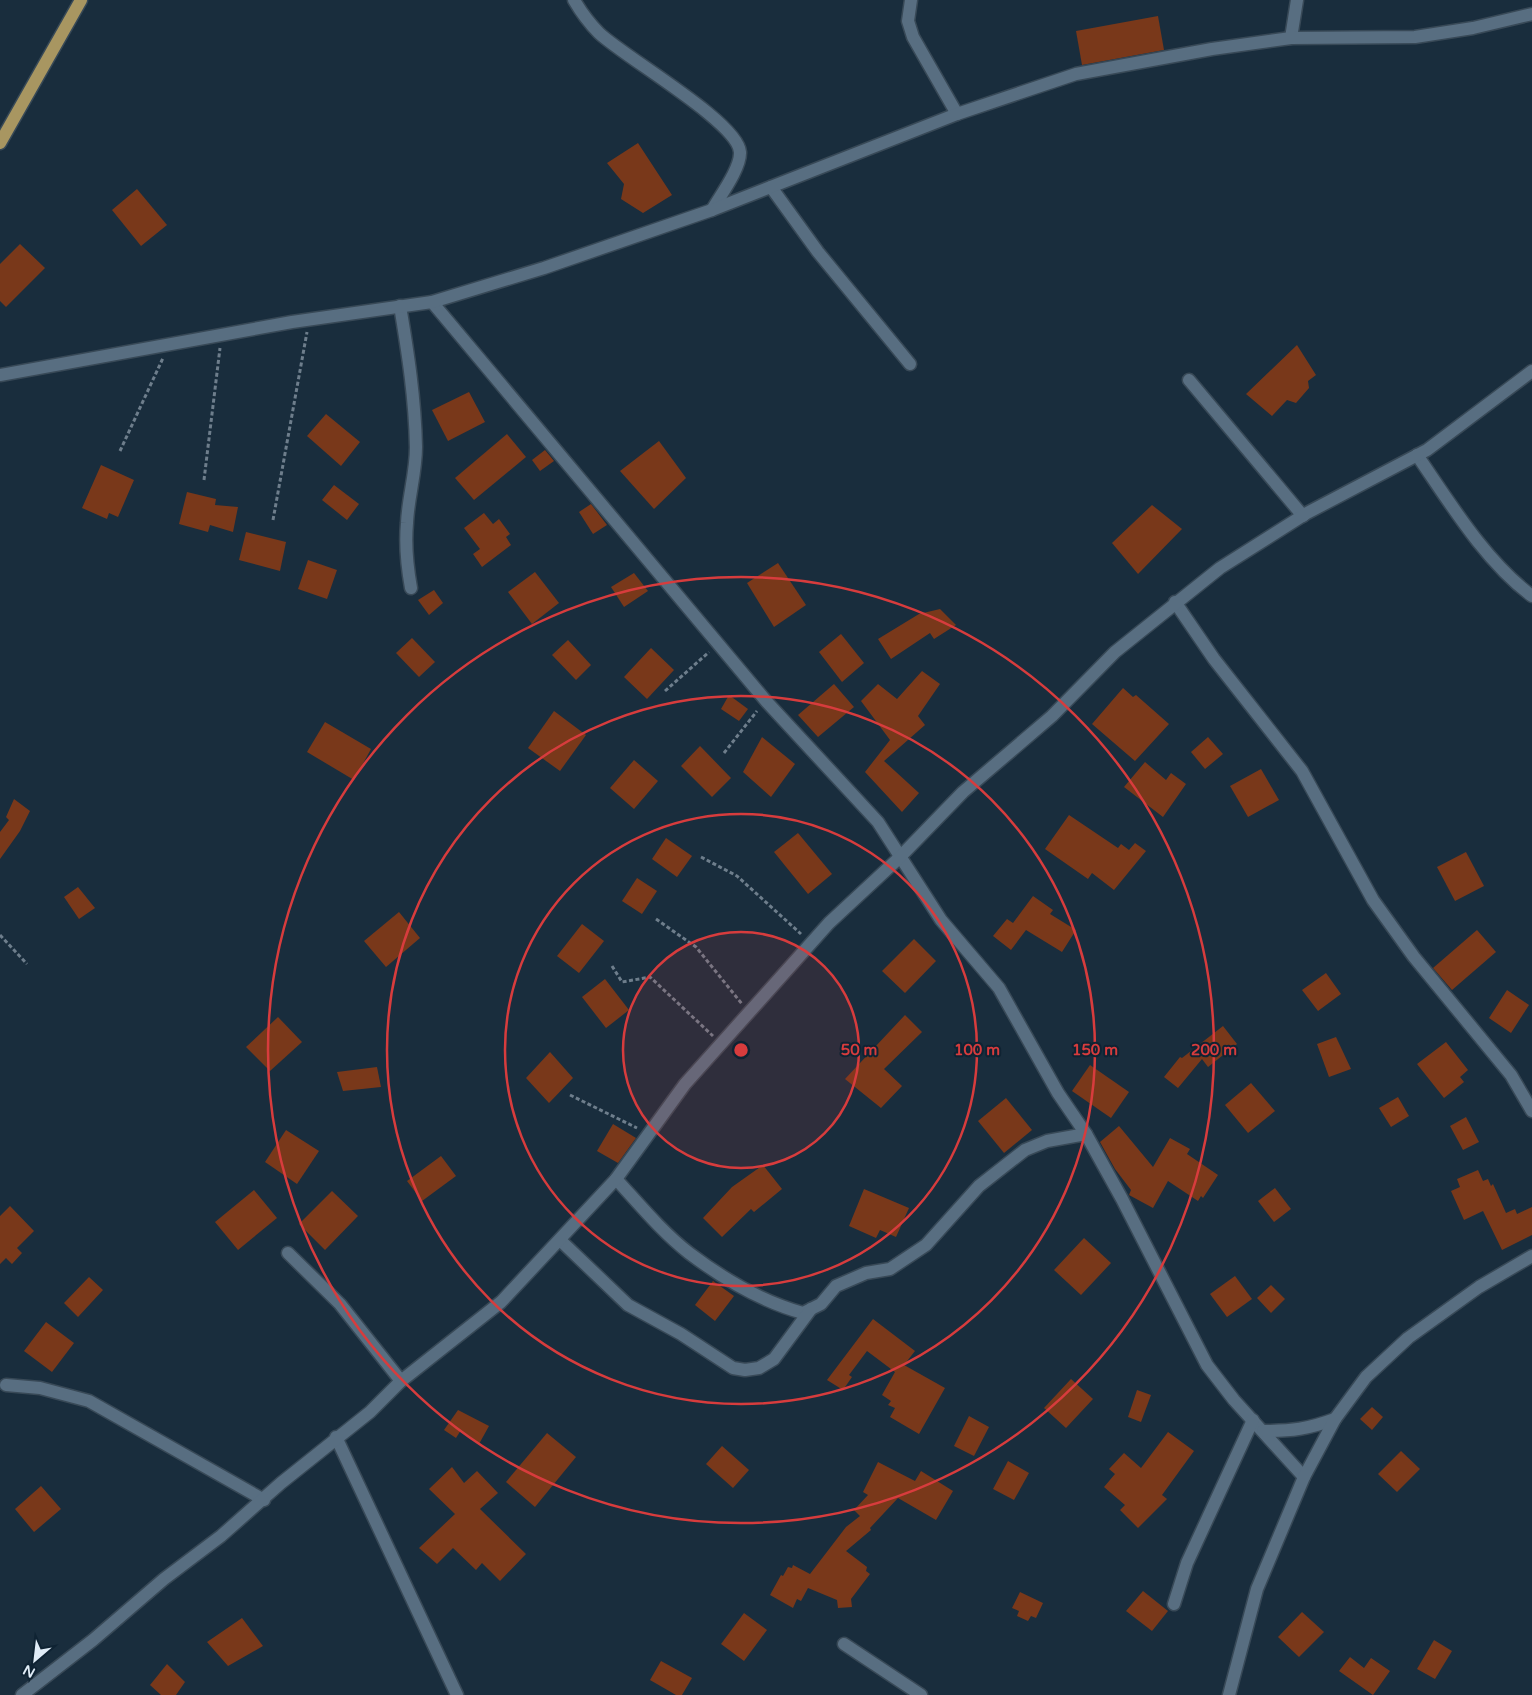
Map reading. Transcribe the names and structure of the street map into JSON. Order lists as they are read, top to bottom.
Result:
{
  "north": "bottom left",
  "rings": [
    "50 m",
    "100 m",
    "150 m",
    "200 m"
  ]
}
